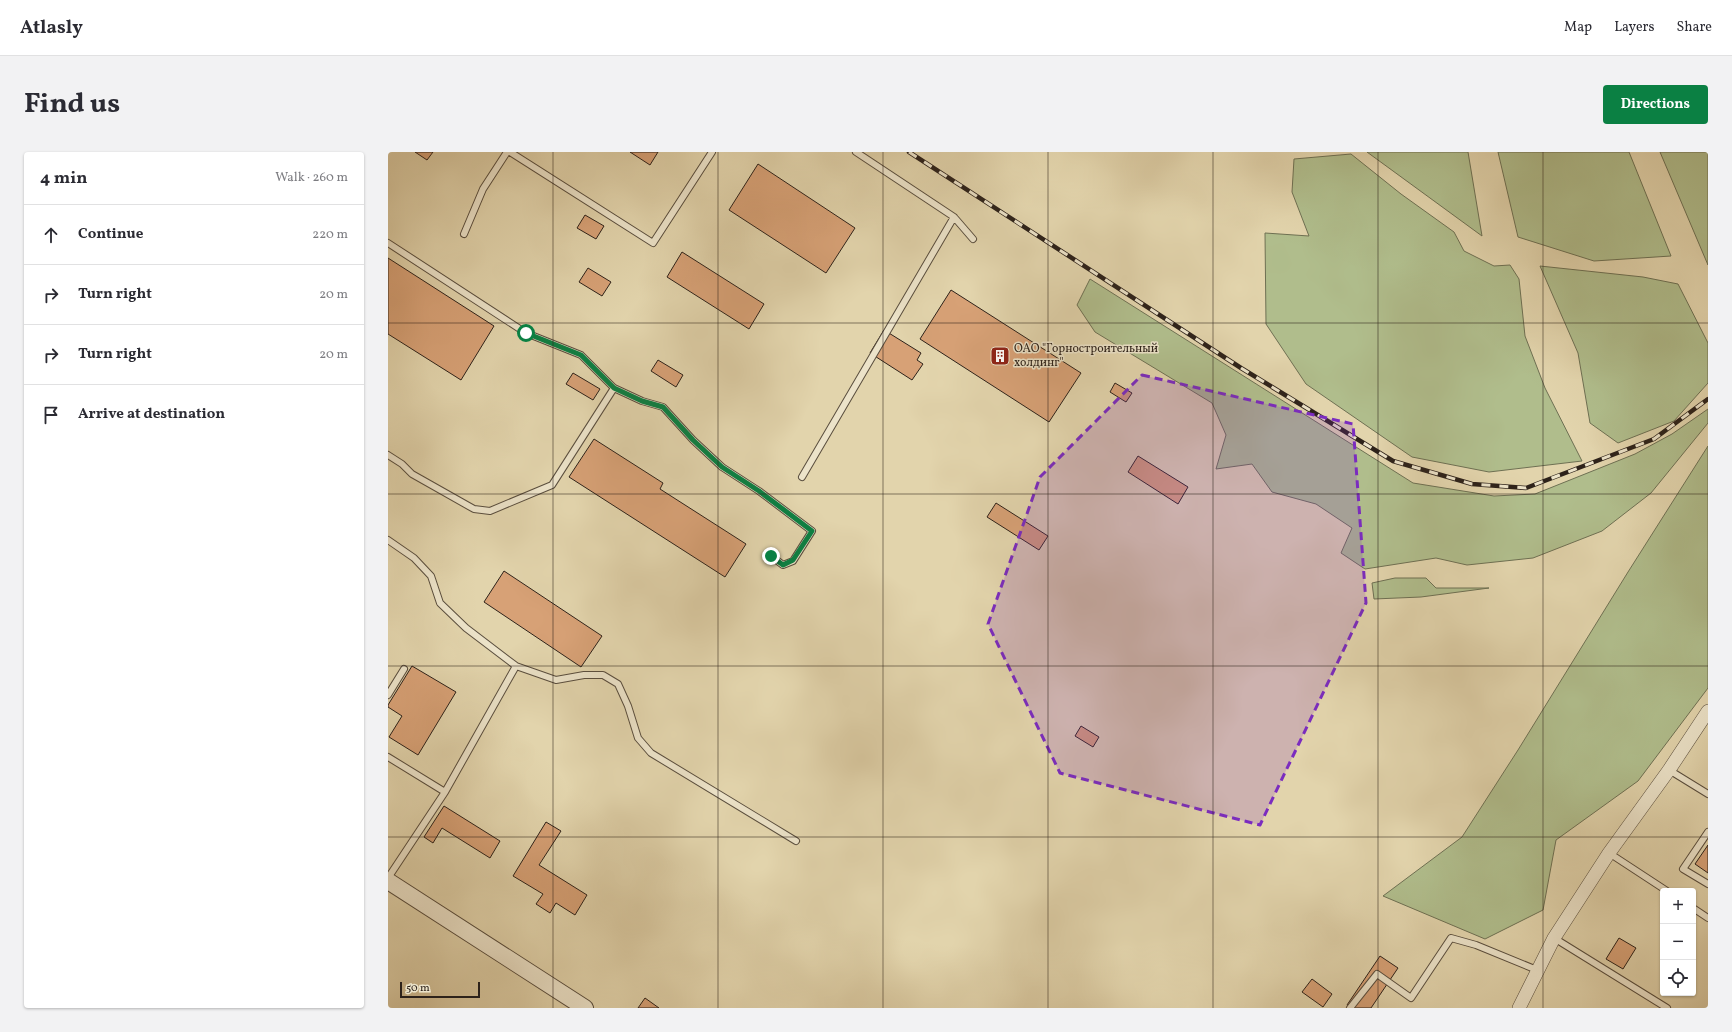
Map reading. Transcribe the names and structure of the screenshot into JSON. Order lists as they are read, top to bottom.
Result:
{
  "places": {
    "building": ["ОАО \"Горностроительный холдинг\""]
  },
  "scale_bar": "50 m",
  "page": {
    "header": "Atlasly",
    "nav": ["Map", "Layers", "Share"],
    "title": "Find us",
    "buttons": "Directions",
    "heading": ["4 min", "Walk · 260 m"],
    "list": [
      ["Continue", "220 m"],
      ["Turn right", "20 m"],
      ["Turn right", "20 m"],
      "Arrive at destination"
    ],
    "map_buttons": ["+", "−"],
    "scale": "50 m"
  }
}
